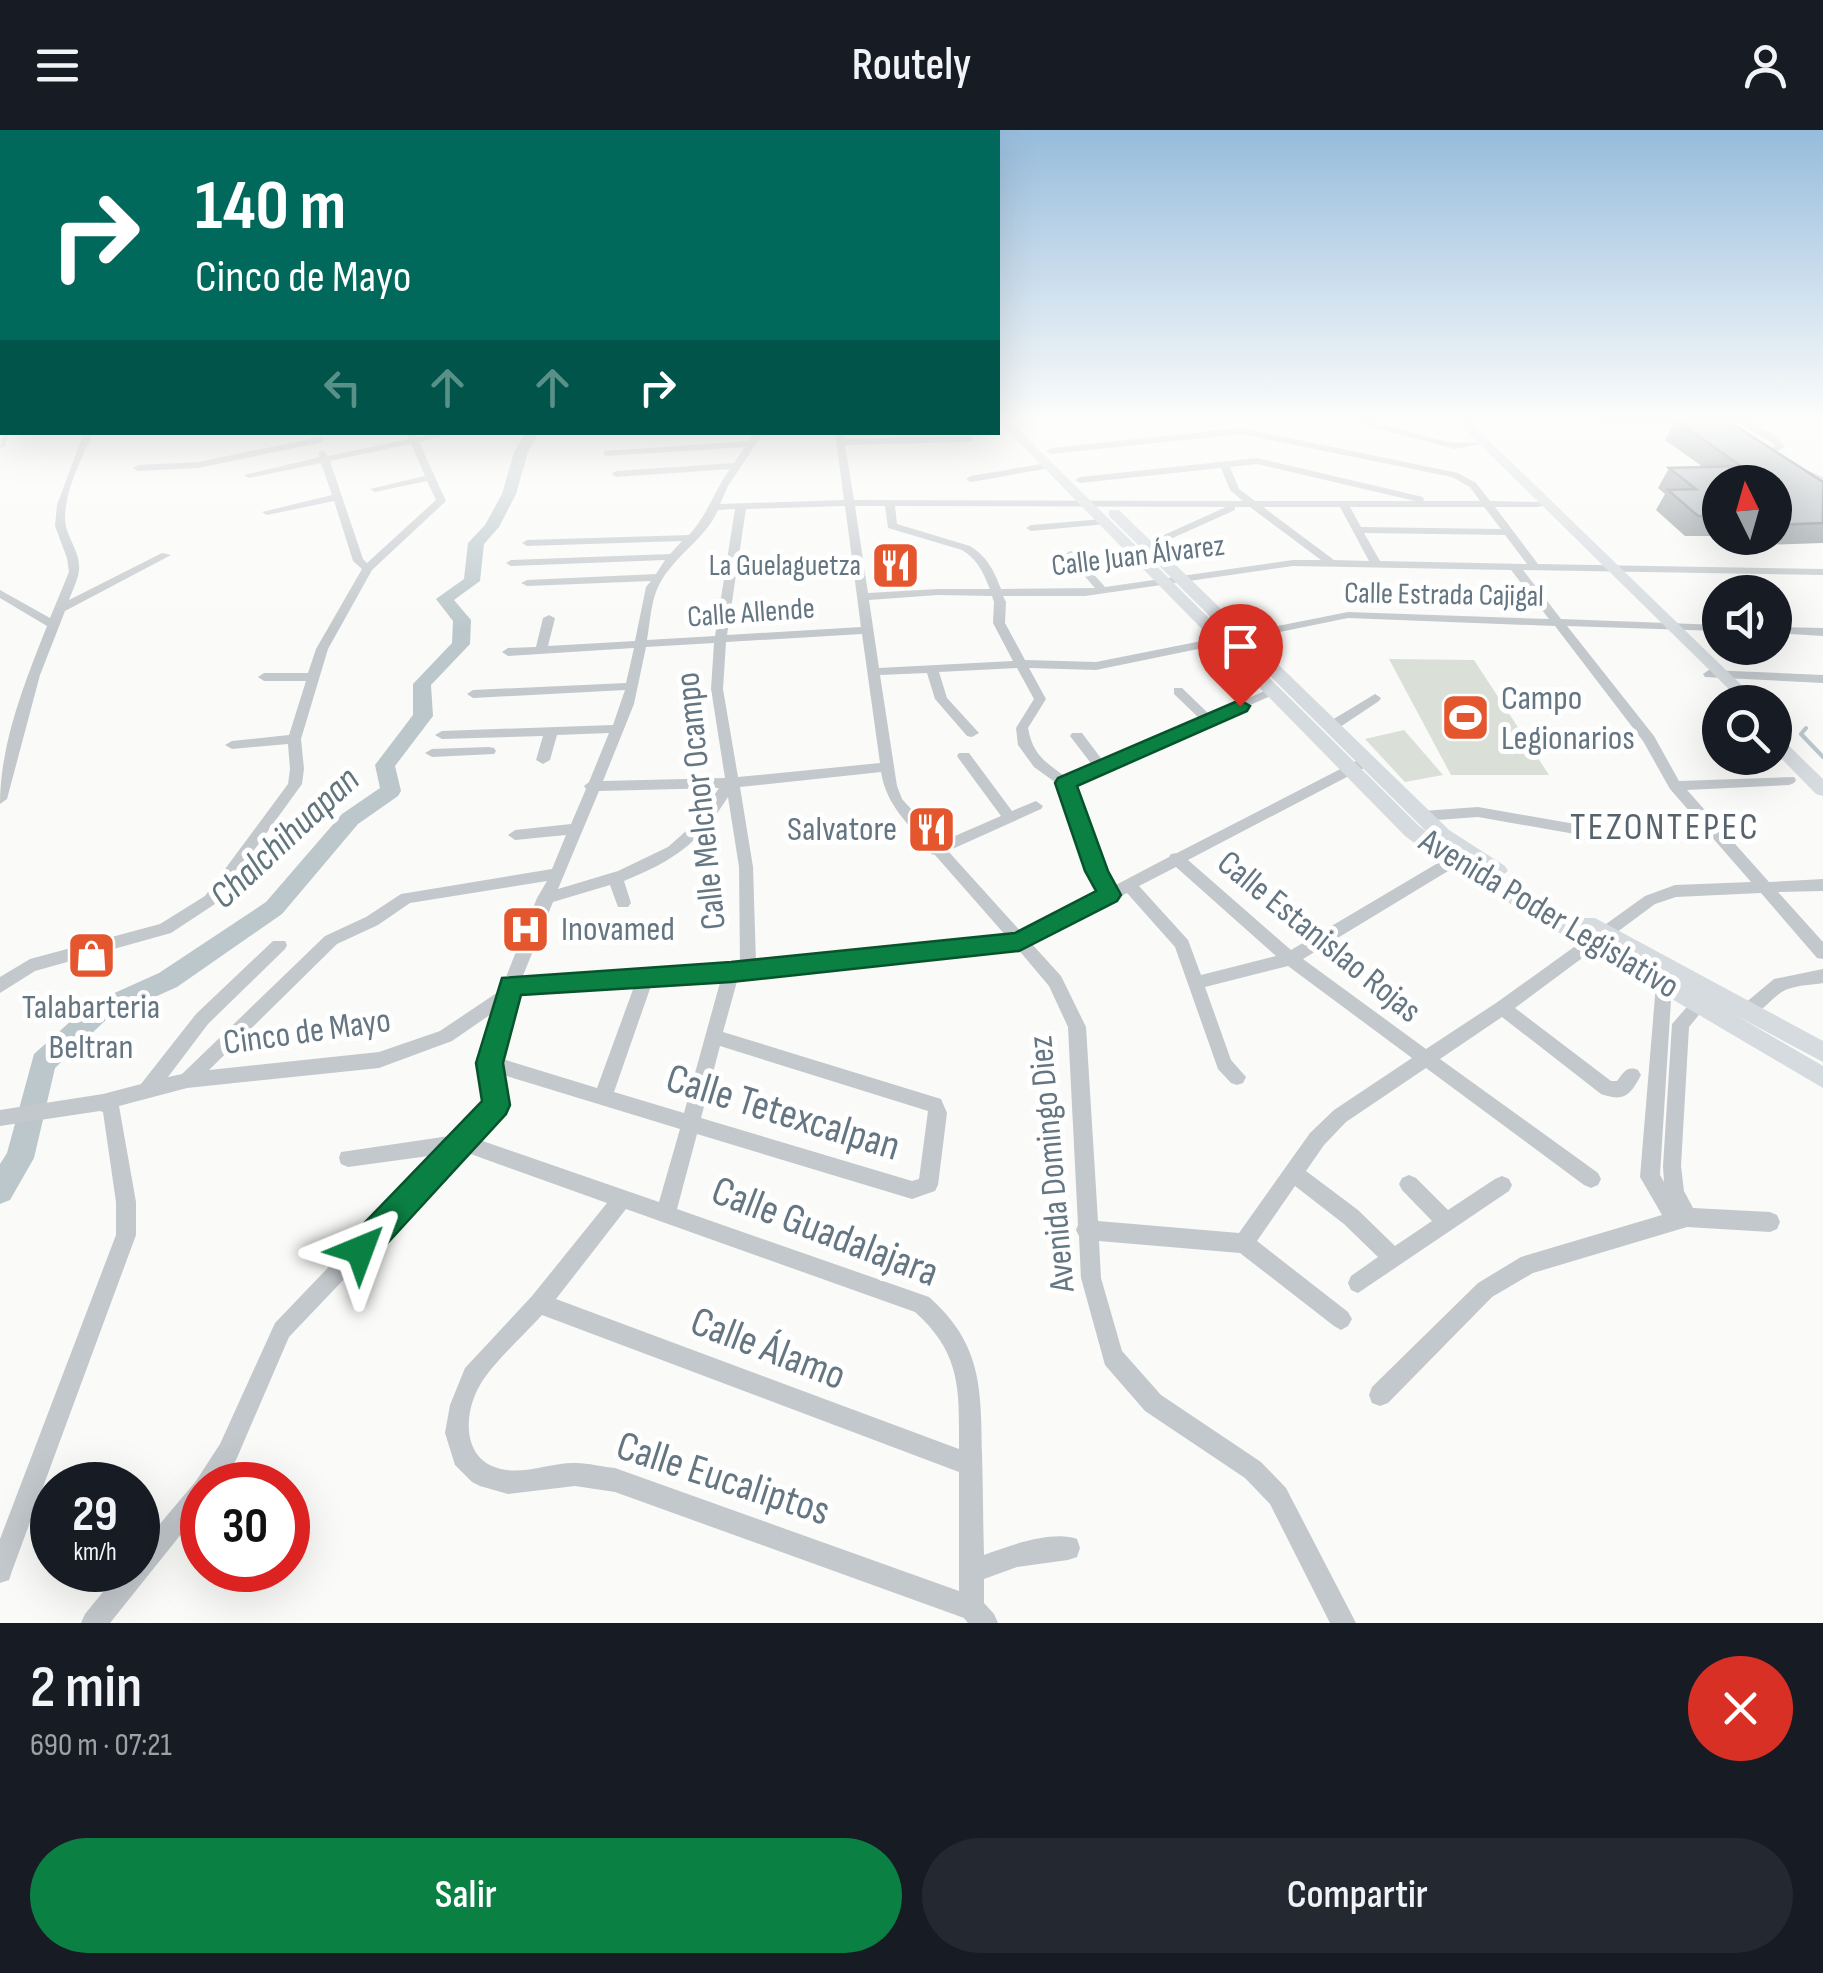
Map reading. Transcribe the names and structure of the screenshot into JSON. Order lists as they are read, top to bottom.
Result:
{
  "streets": {
    "main road": ["Avenida Poder Legislativo"],
    "street": [
      "Calle Juan Álvarez",
      "Calle Estrada Cajigal",
      "Calle Allende",
      "Calle Melchor Ocampo",
      "Calle Estanislao Rojas",
      "Cinco de Mayo",
      "Calle Tetexcalpan",
      "Avenida Domingo Diez",
      "Calle Guadalajara",
      "Calle Álamo",
      "Calle Eucaliptos"
    ]
  },
  "crossings": [
    ["Calle Juan Álvarez", "Avenida Poder Legislativo"],
    ["Calle Juan Álvarez", "Avenida Domingo Diez"],
    ["Calle Estrada Cajigal", "Avenida Poder Legislativo"],
    ["Calle Estrada Cajigal", "Avenida Domingo Diez"],
    ["Calle Allende", "Calle Melchor Ocampo"],
    ["Calle Allende", "Avenida Domingo Diez"],
    ["Calle Melchor Ocampo", "Calle Tetexcalpan"],
    ["Calle Melchor Ocampo", "Calle Guadalajara"],
    ["Calle Guadalajara", "Calle Álamo"],
    ["Calle Guadalajara", "Calle Eucaliptos"],
    ["Calle Álamo", "Calle Eucaliptos"]
  ],
  "districts": ["TEZONTEPEC"],
  "water": ["Chalchihuapan"],
  "places": {
    "restaurant": ["La Guelaguetza", "Salvatore"],
    "sports": ["Campo Legionarios"],
    "hospital": ["Inovamed"],
    "shop": ["Talabarteria Beltran"]
  },
  "north": "top",
  "page": {
    "header": "Routely",
    "turn": ["140 m", "Cinco de Mayo"],
    "speed": "29 km/h",
    "limit": "30",
    "heading": ["2 min", "690 m · 07:21"],
    "buttons": ["Salir", "Compartir"]
  }
}
